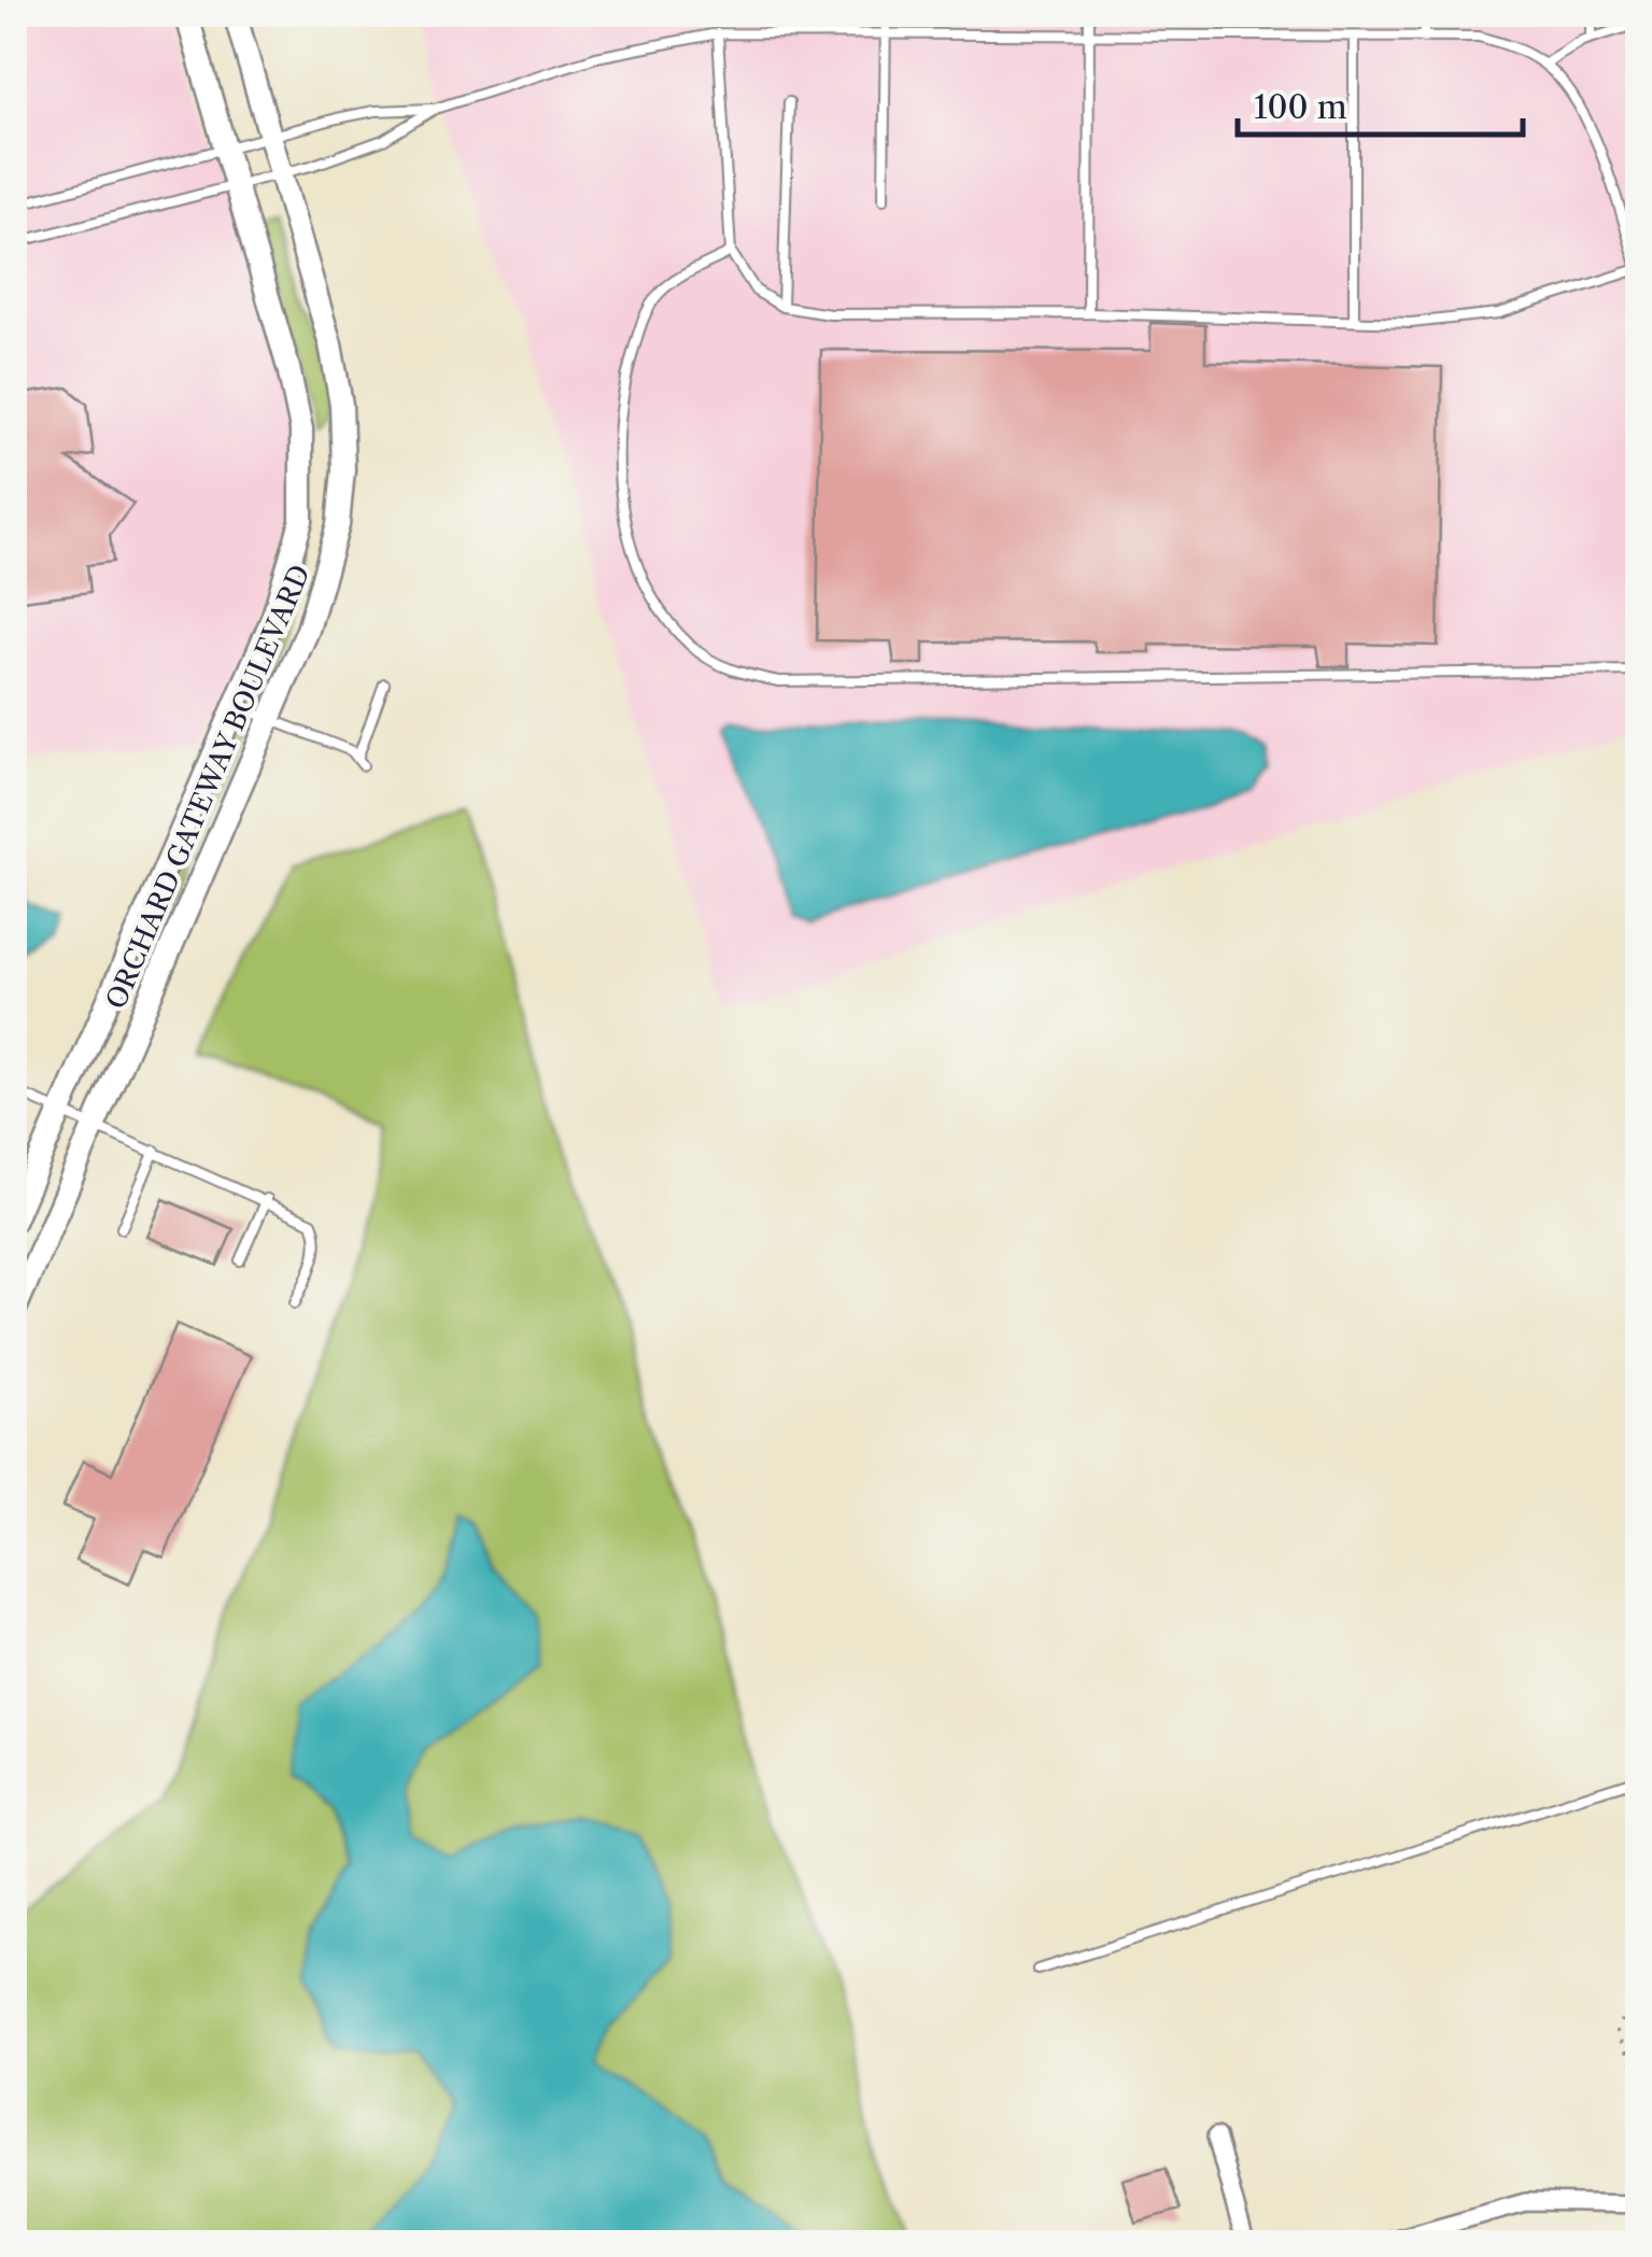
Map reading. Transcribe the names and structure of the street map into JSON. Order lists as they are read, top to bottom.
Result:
{
  "streets": {
    "street": ["ORCHARD GATEWAY BOULEVARD"]
  },
  "scale_bar": "100 m"
}
